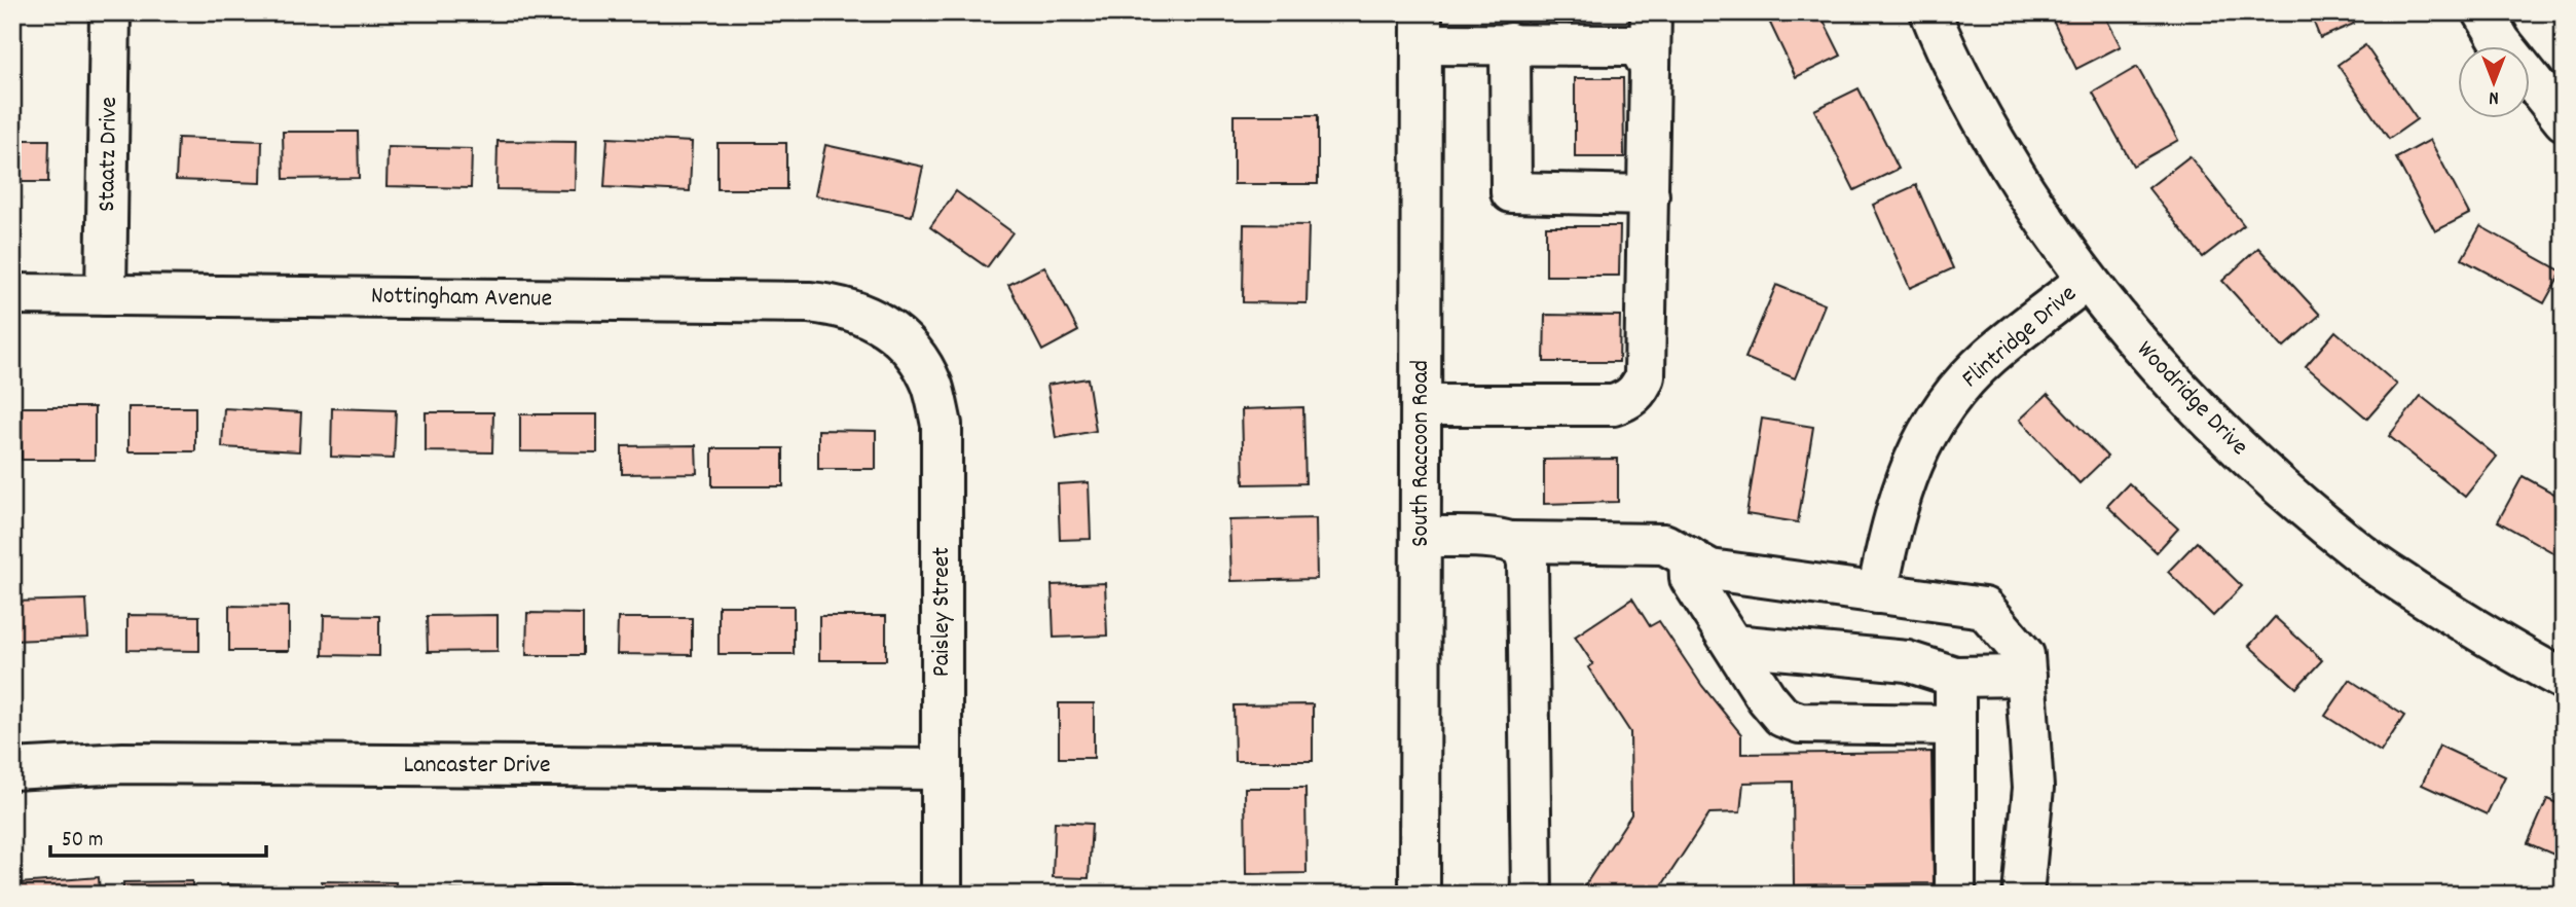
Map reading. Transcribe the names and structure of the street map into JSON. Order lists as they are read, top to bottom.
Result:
{
  "streets": {
    "street": [
      "Staatz Drive",
      "Nottingham Avenue",
      "Flintridge Drive",
      "Woodridge Drive",
      "South Raccoon Road",
      "Paisley Street",
      "Lancaster Drive"
    ]
  },
  "crossings": [
    ["Staatz Drive", "Nottingham Avenue"],
    ["Nottingham Avenue", "Paisley Street"],
    ["Flintridge Drive", "Woodridge Drive"],
    ["Paisley Street", "Lancaster Drive"]
  ],
  "scale_bar": "50 m",
  "north": "bottom"
}
